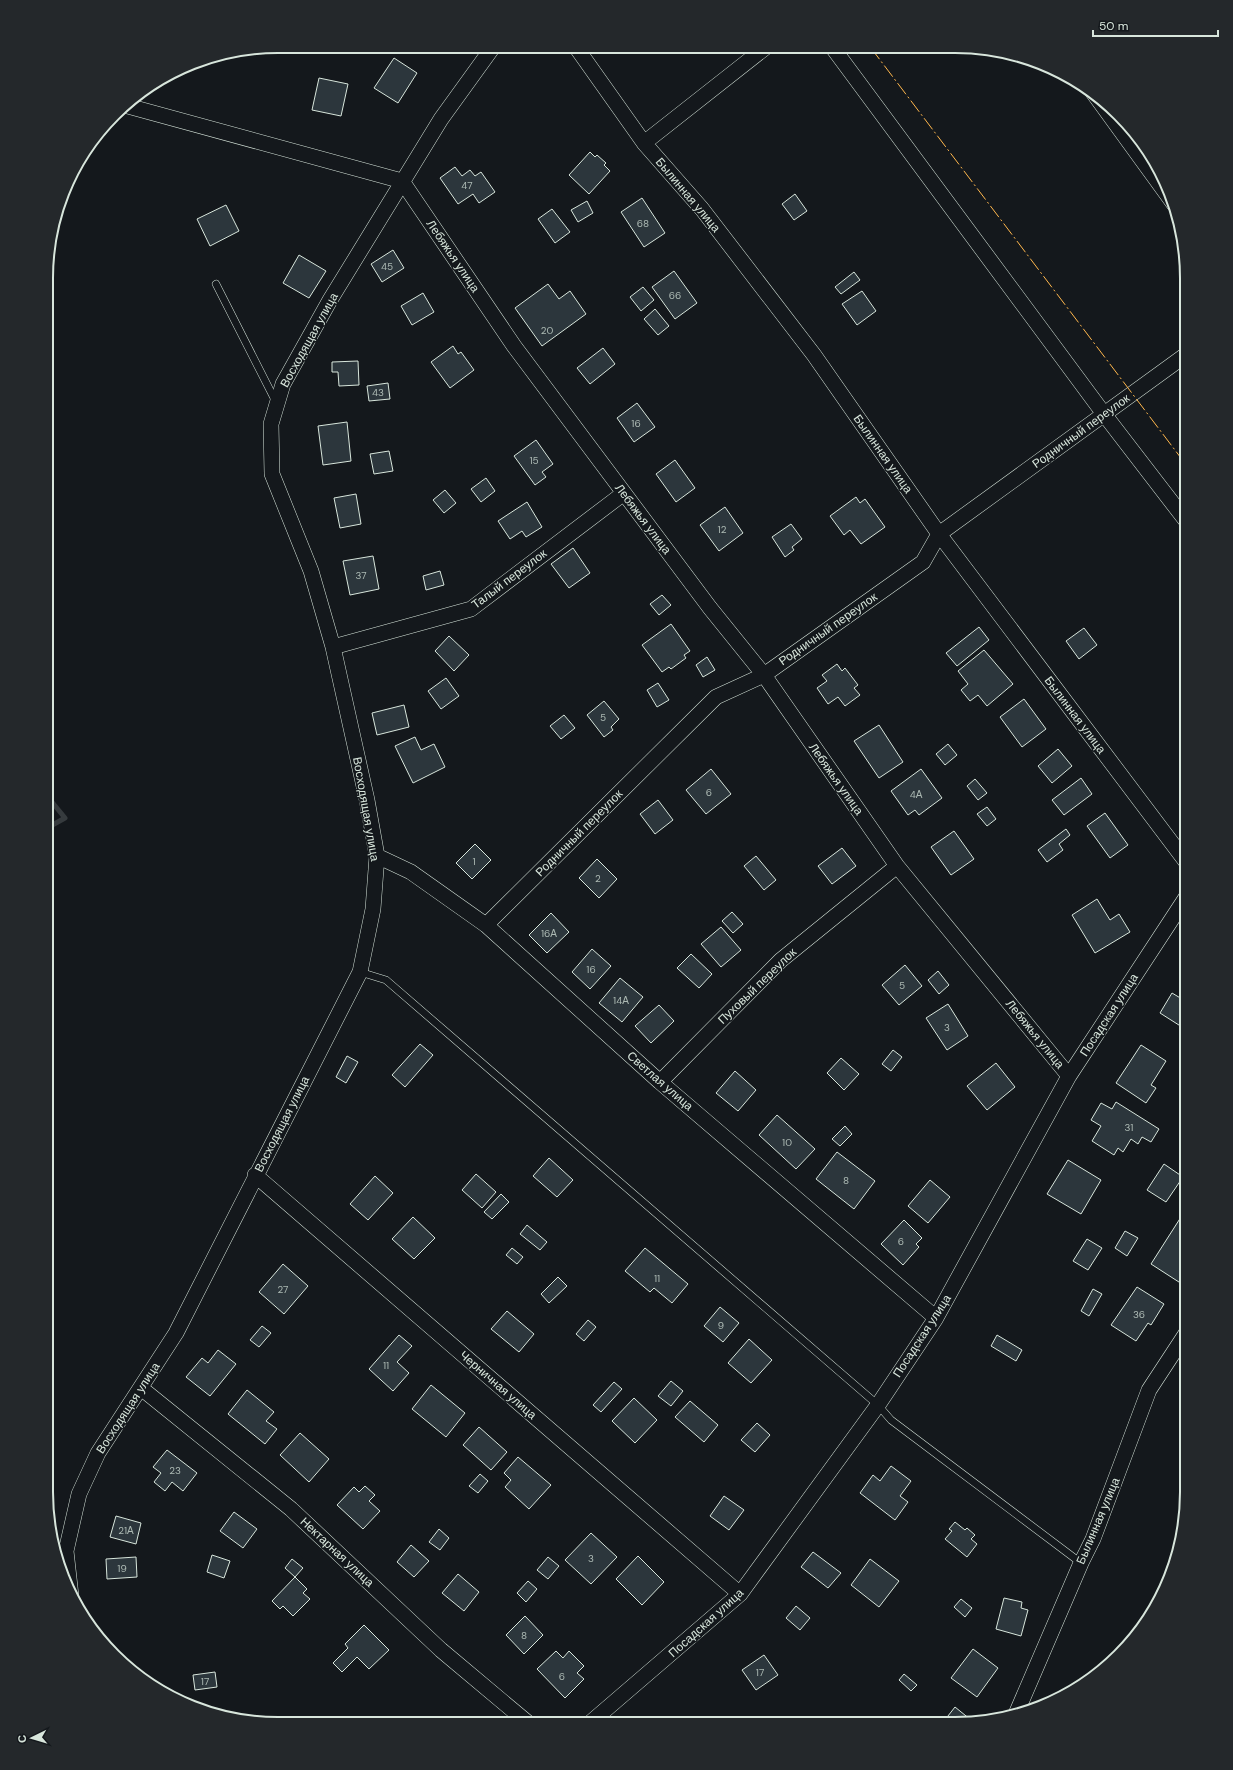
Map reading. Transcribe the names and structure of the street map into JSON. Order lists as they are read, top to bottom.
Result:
{
  "streets": {
    "street": [
      "Былинная улица",
      "Лебяжья улица",
      "Восходящая улица",
      "Родничный переулок",
      "Талый переулок",
      "Пуховый переулок",
      "Посадская улица",
      "Светлая улица",
      "Черничная улица",
      "Нектарная улица"
    ]
  },
  "crossings": [
    ["Былинная улица", "Родничный переулок"],
    ["Лебяжья улица", "Восходящая улица"],
    ["Лебяжья улица", "Родничный переулок"],
    ["Лебяжья улица", "Талый переулок"],
    ["Лебяжья улица", "Пуховый переулок"],
    ["Лебяжья улица", "Посадская улица"],
    ["Восходящая улица", "Талый переулок"],
    ["Восходящая улица", "Светлая улица"],
    ["Восходящая улица", "Черничная улица"],
    ["Восходящая улица", "Нектарная улица"],
    ["Родничный переулок", "Светлая улица"],
    ["Пуховый переулок", "Светлая улица"],
    ["Посадская улица", "Светлая улица"],
    ["Посадская улица", "Черничная улица"]
  ],
  "house_numbers": [
    "47",
    "68",
    "45",
    "66",
    "20",
    "43",
    "16",
    "15",
    "12",
    "37",
    "5",
    "6",
    "4А",
    "1",
    "2",
    "16А",
    "16",
    "5",
    "14А",
    "3",
    "31",
    "10",
    "8",
    "6",
    "11",
    "27",
    "36",
    "9",
    "11",
    "23",
    "21А",
    "3",
    "19",
    "8",
    "17",
    "6",
    "17"
  ],
  "scale_bar": "50 m",
  "north": "left"
}
